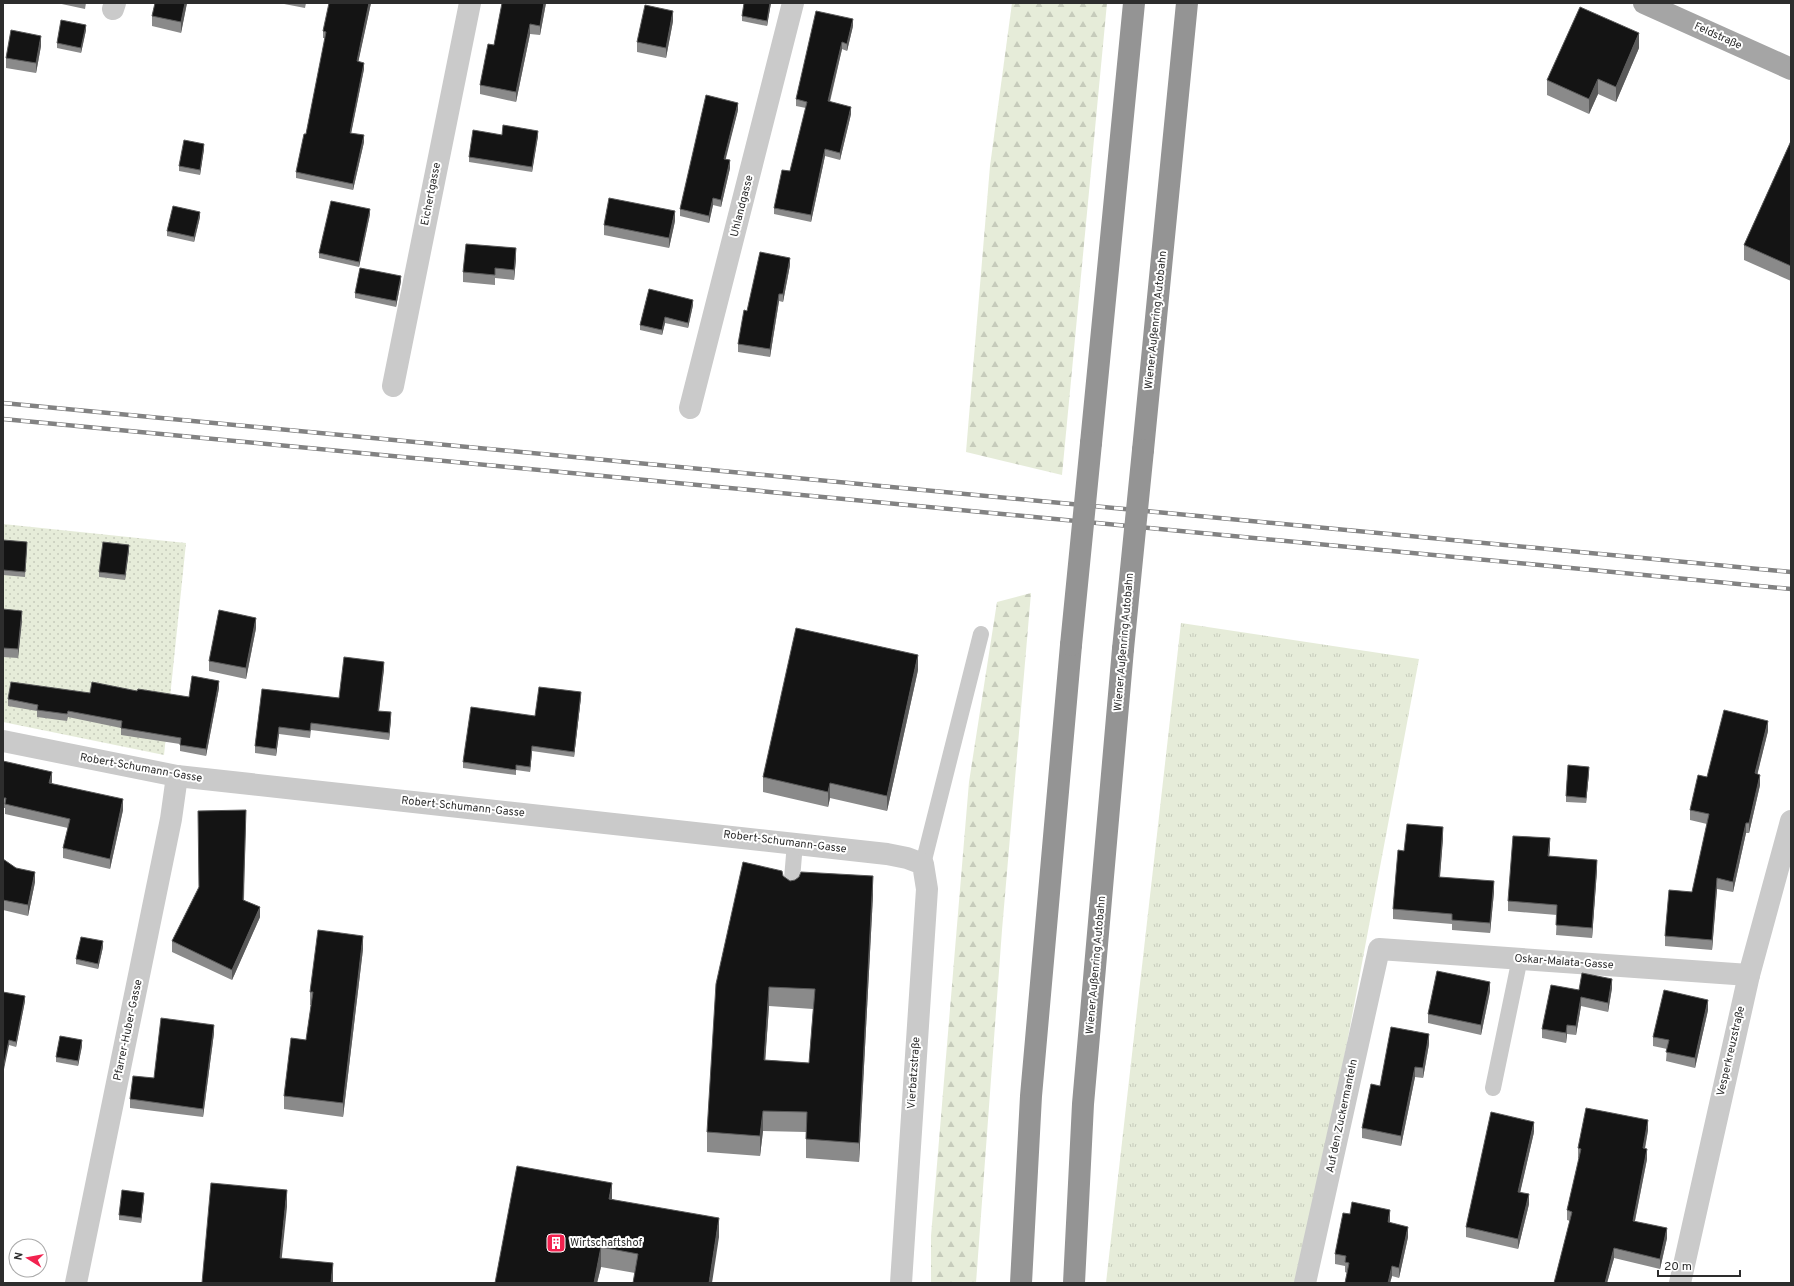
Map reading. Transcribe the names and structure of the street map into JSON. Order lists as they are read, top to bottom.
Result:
{
  "streets": {
    "highway": ["Wiener Außenring Autobahn"],
    "main road": ["Feldstraße"],
    "street": [
      "Eichertgasse",
      "Uhlandgasse",
      "Robert-Schumann-Gasse",
      "Oskar-Malata-Gasse",
      "Pfarrer-Huber-Gasse",
      "Vesperkreuzstraße",
      "Vierbatzstraße",
      "Auf den Zuckermanteln"
    ]
  },
  "crossings": [
    ["Robert-Schumann-Gasse", "Pfarrer-Huber-Gasse"],
    ["Robert-Schumann-Gasse", "Vierbatzstraße"],
    ["Oskar-Malata-Gasse", "Vesperkreuzstraße"],
    ["Oskar-Malata-Gasse", "Auf den Zuckermanteln"]
  ],
  "places": {
    "building": ["Wirtschaftshof"]
  },
  "scale_bar": "20 m",
  "north": "left"
}
